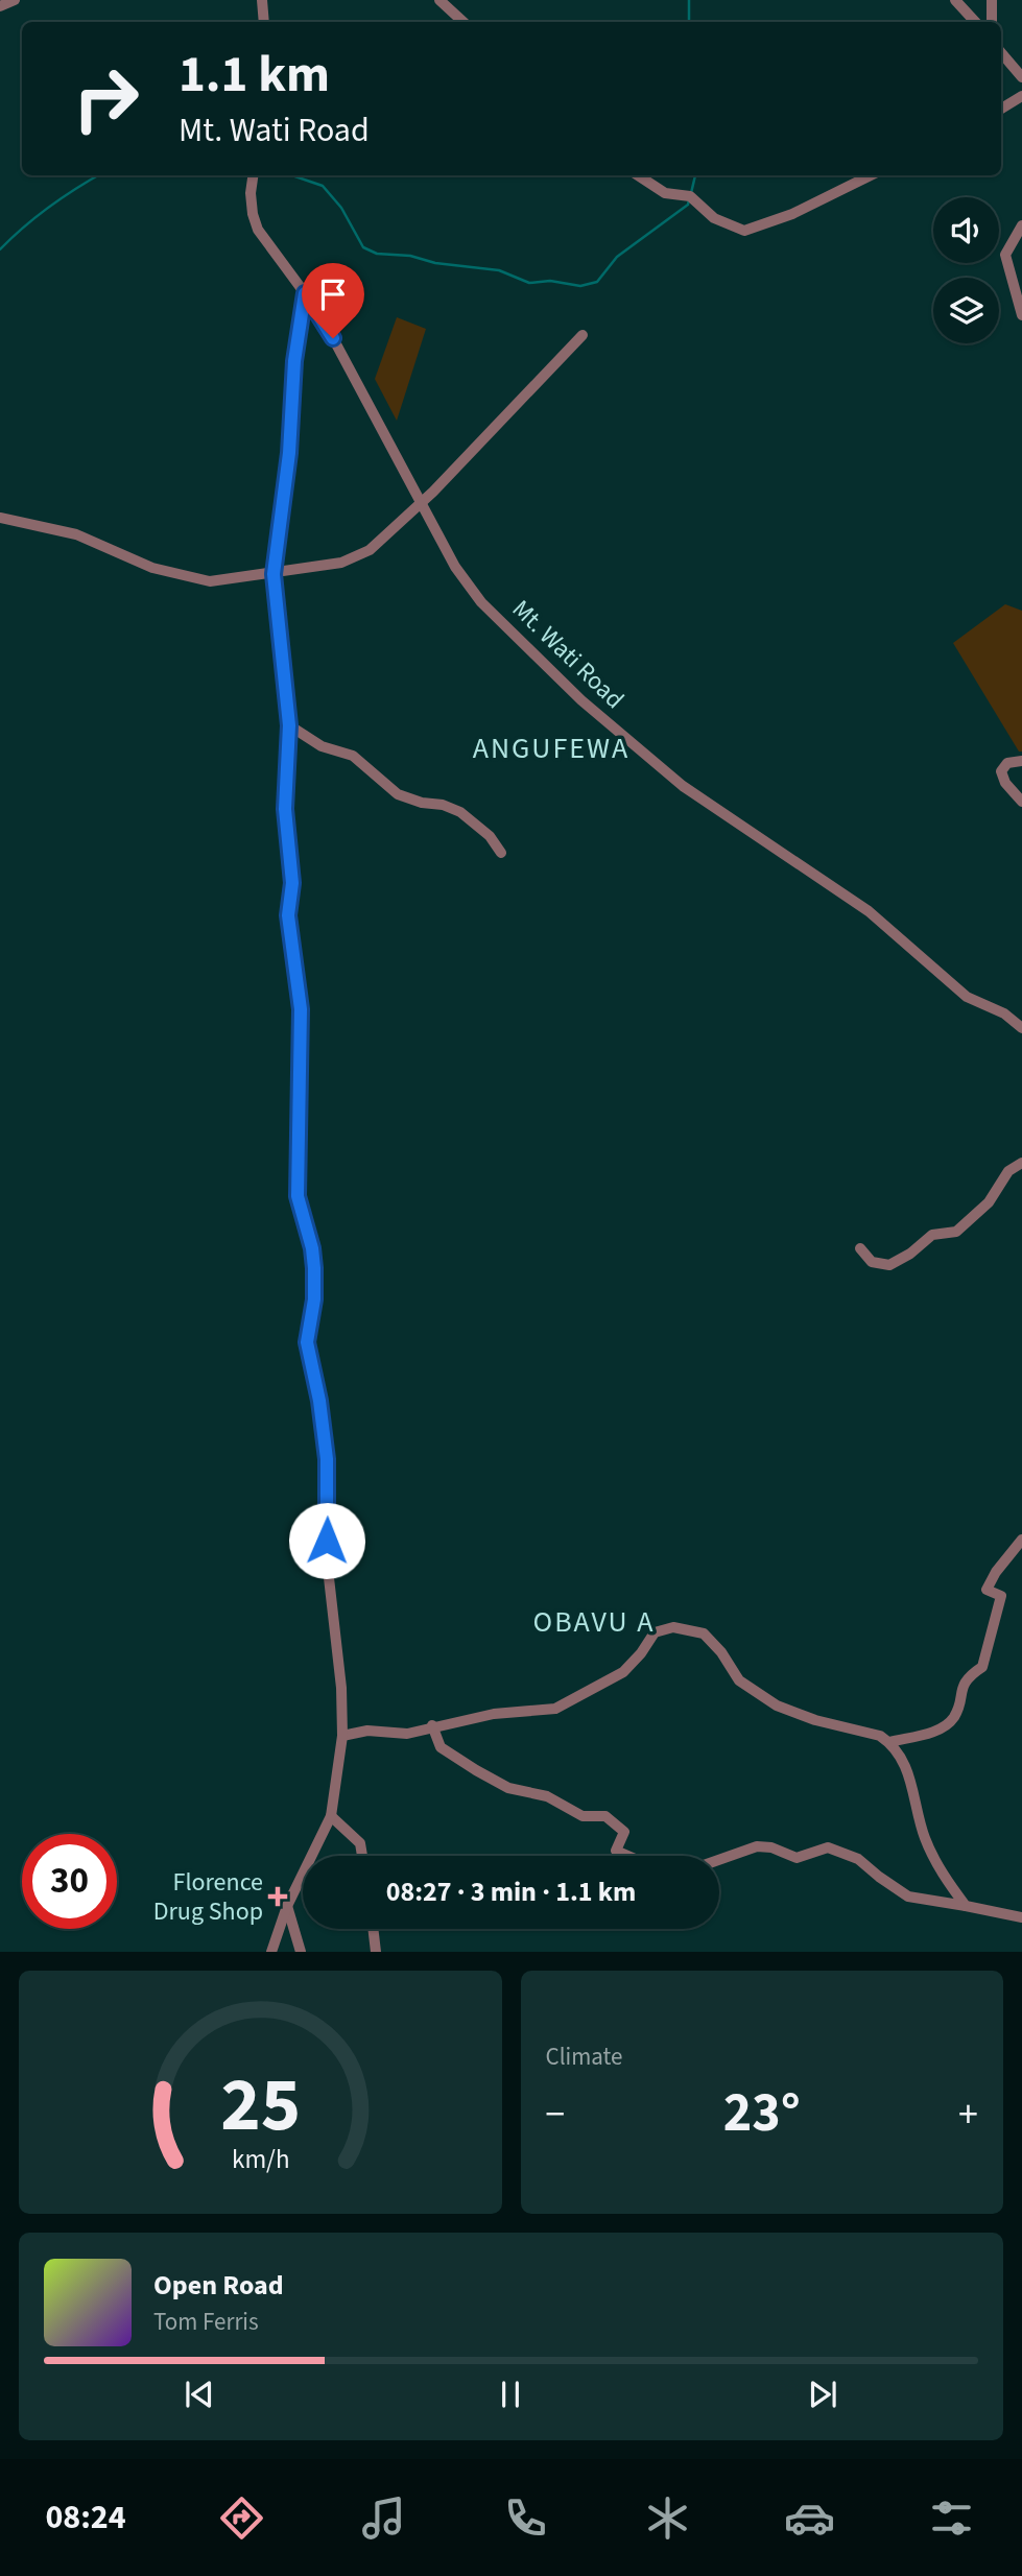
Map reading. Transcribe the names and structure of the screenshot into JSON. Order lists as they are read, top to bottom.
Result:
{
  "streets": {
    "street": ["Mt. Wati Road"]
  },
  "districts": ["ANGUFEWA", "OBAVU A"],
  "places": {
    "health": ["Florence Drug Shop"]
  },
  "page": {
    "turn": ["1.1 km", "Mt. Wati Road"],
    "limit": "30",
    "trip": "08:27 · 3 min · 1.1 km",
    "tile": "Climate",
    "heat": ["−", "23°", "+"],
    "song": ["Open Road", "Tom Ferris"],
    "tabs": "08:24",
    "gauge": ["25", "km/h"]
  }
}
